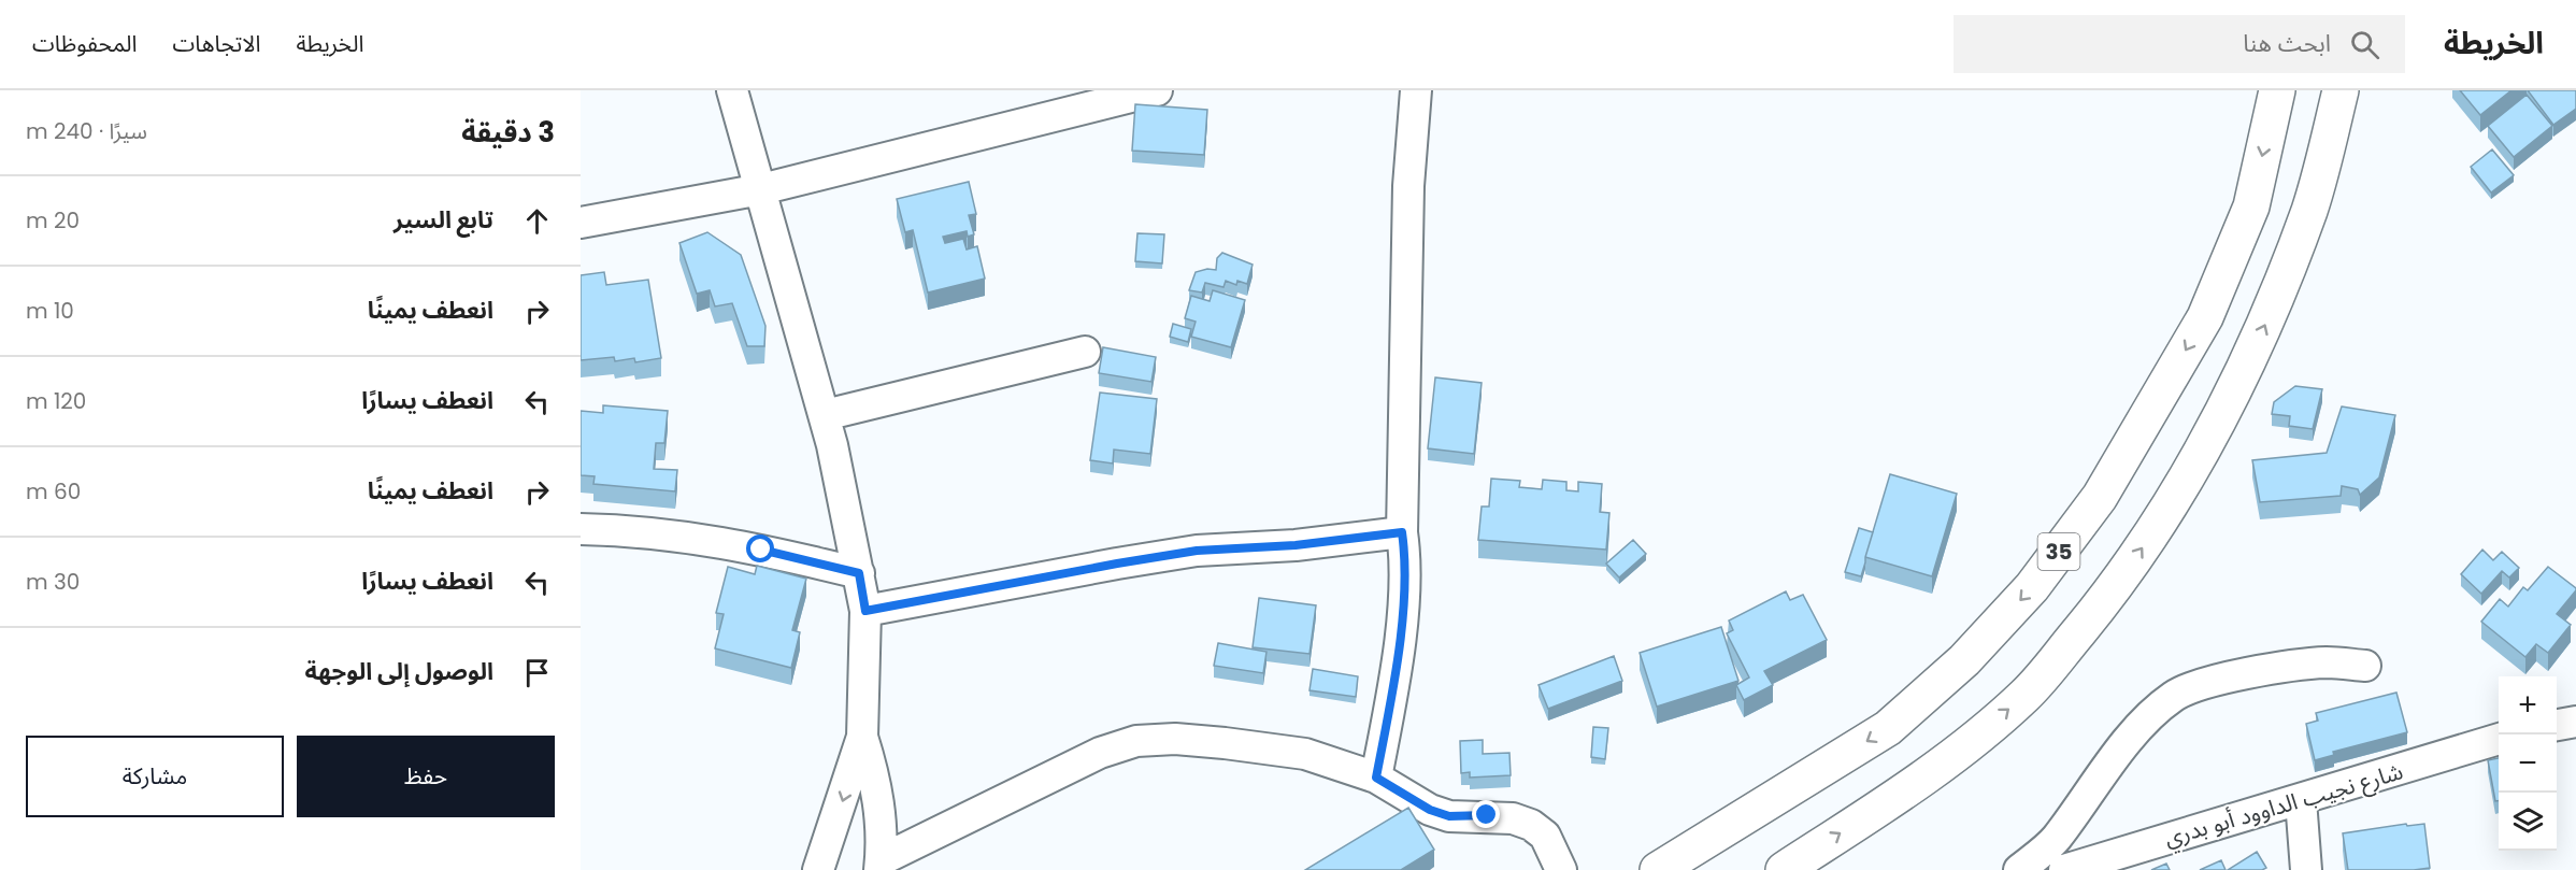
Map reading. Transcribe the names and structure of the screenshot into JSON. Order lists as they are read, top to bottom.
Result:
{
  "streets": {
    "highway": ["35"],
    "street": ["شارع نجيب الداوود أبو بدري"]
  },
  "page": {
    "header": "الخريطة",
    "search": "ابحث هنا",
    "nav": ["الخريطة", "الاتجاهات", "المحفوظات"],
    "heading": ["3 دقيقة", "سيرًا · 240 m"],
    "list": [
      ["تابع السير", "20 m"],
      ["انعطف يمينًا", "10 m"],
      ["انعطف يسارًا", "120 m"],
      ["انعطف يمينًا", "60 m"],
      ["انعطف يسارًا", "30 m"],
      "الوصول إلى الوجهة"
    ],
    "map_buttons": ["+", "−"],
    "buttons": ["حفظ", "مشاركة"]
  }
}
